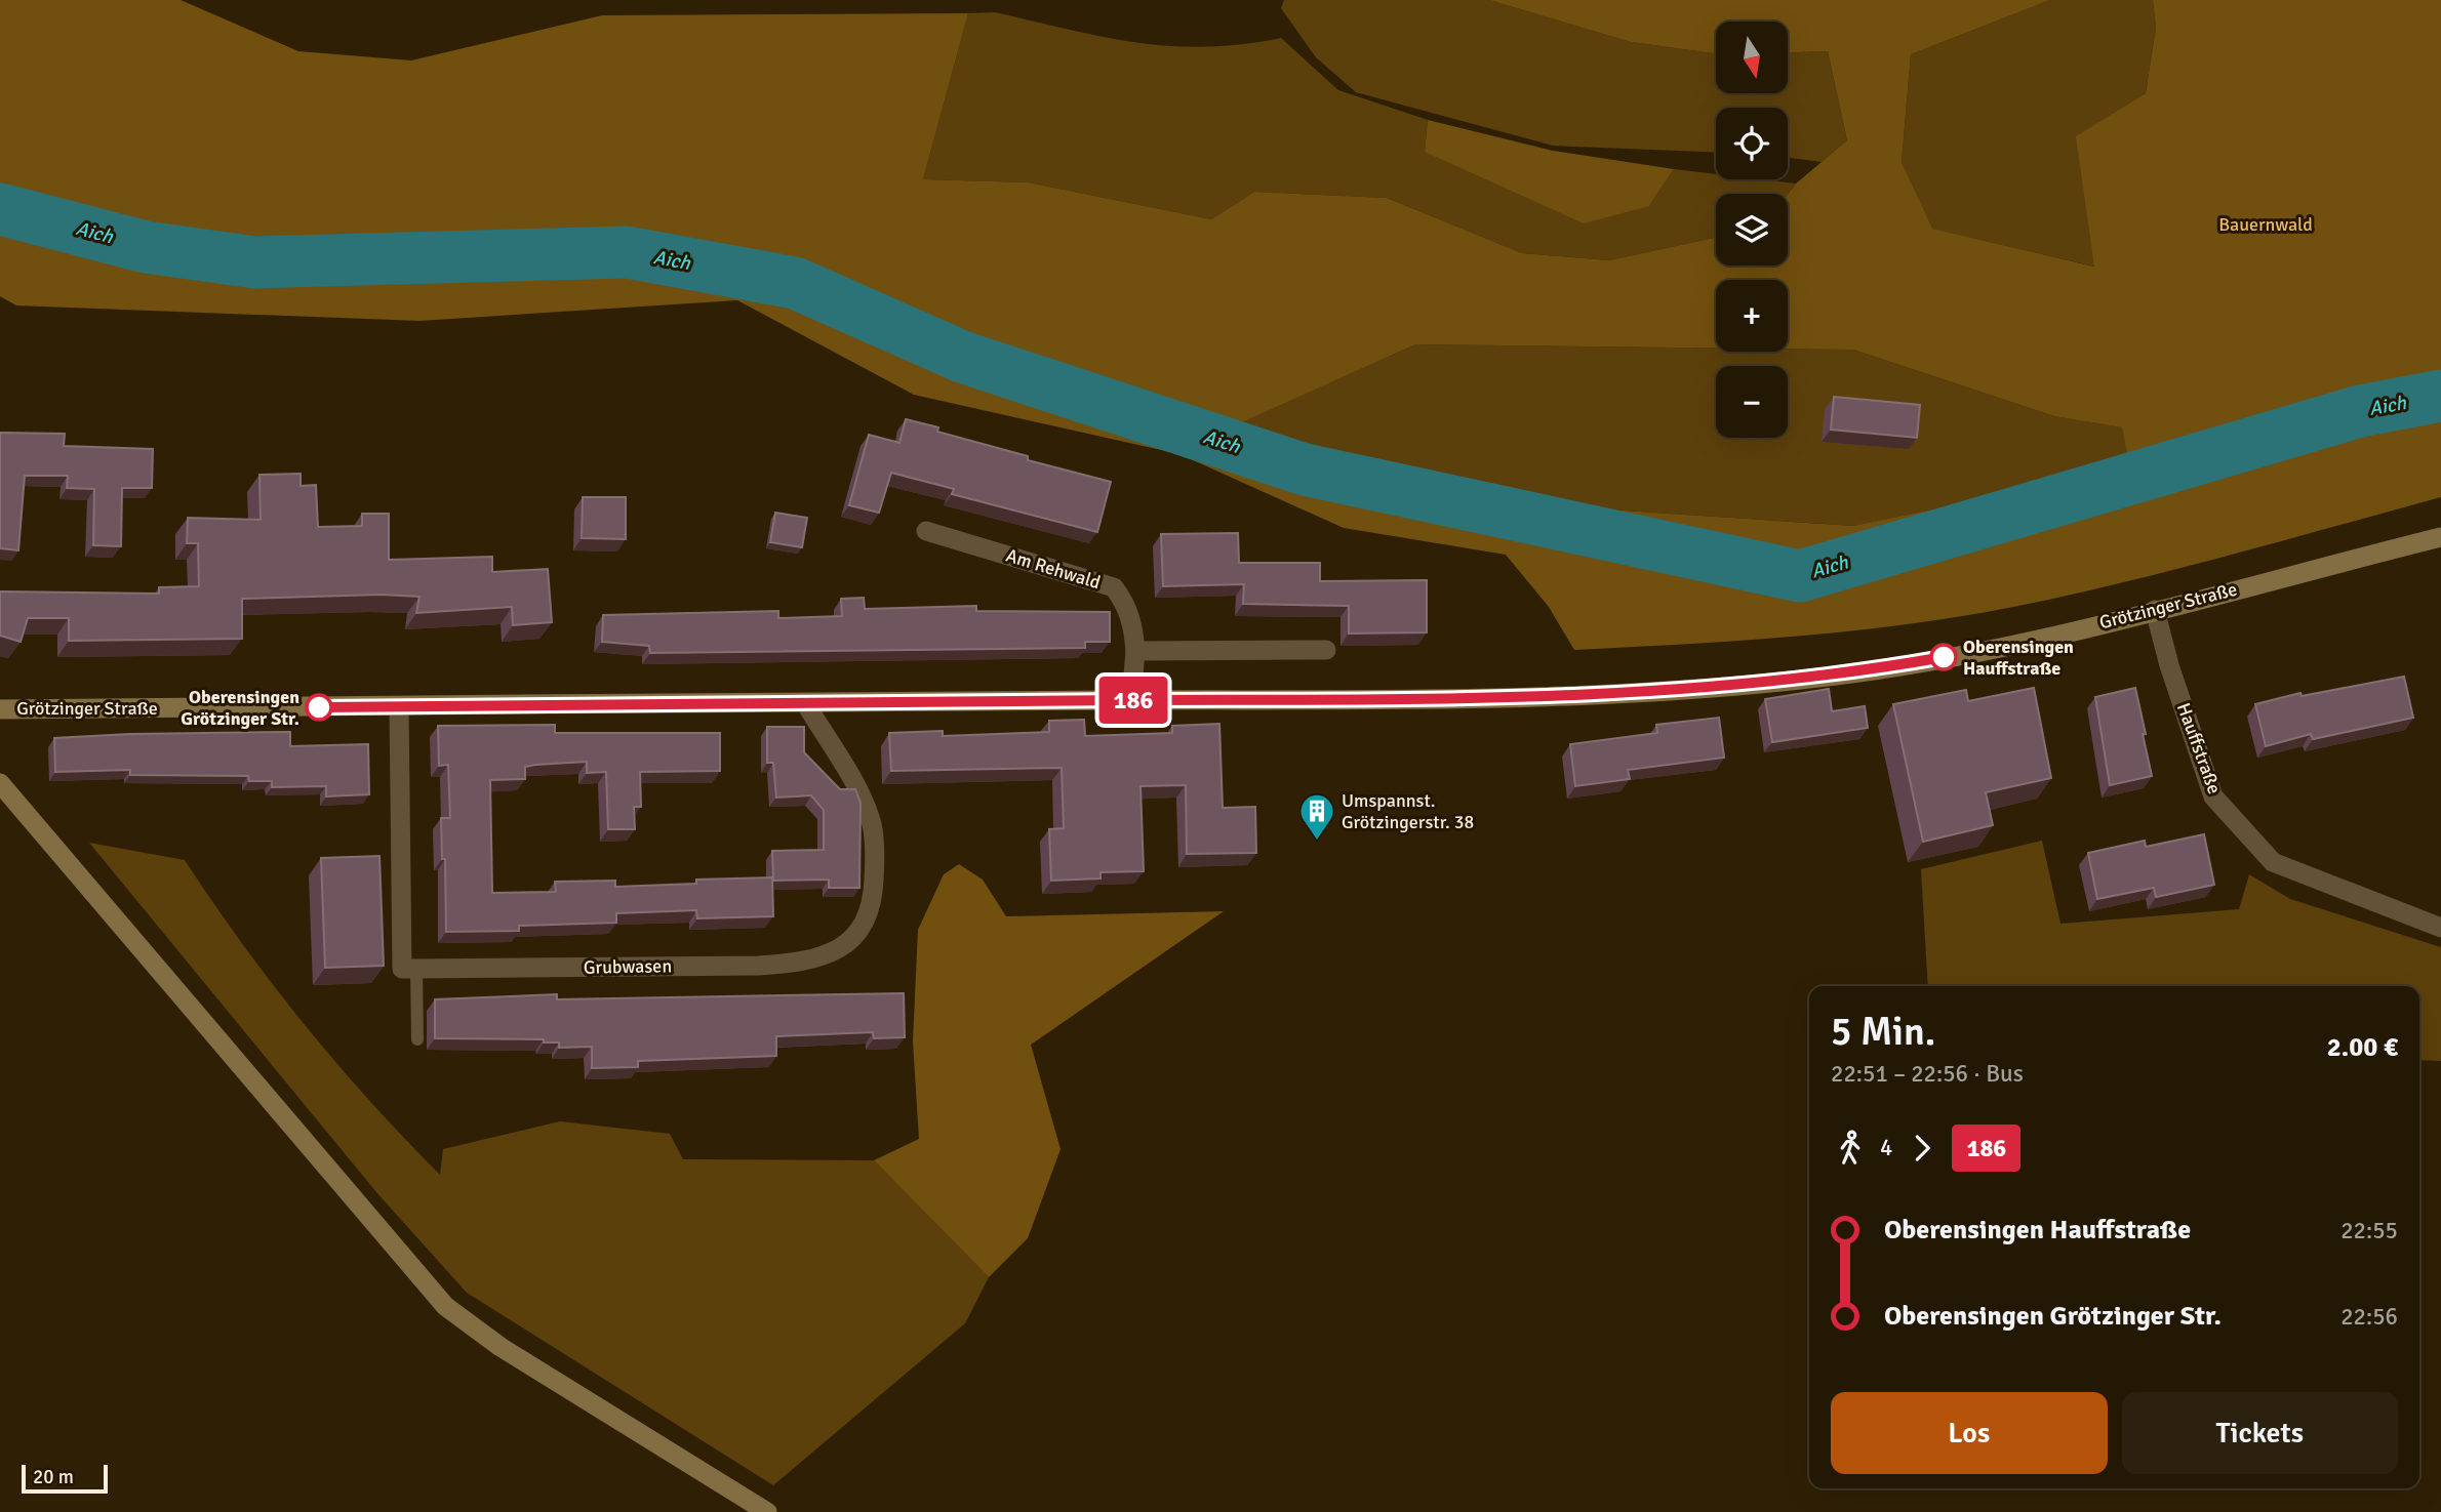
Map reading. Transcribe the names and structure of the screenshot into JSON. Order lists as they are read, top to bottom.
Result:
{
  "streets": {
    "main road": ["Grötzinger Straße"],
    "street": ["Am Rehwald", "Hauffstraße", "Grubwasen"]
  },
  "crossings": [
    ["Am Rehwald", "Grötzinger Straße"],
    ["Grötzinger Straße", "Hauffstraße"],
    ["Grötzinger Straße", "Grubwasen"]
  ],
  "water": ["Aich"],
  "parks": ["Bauernwald"],
  "places": {
    "other": ["Oberensingen Hauffstraße", "Oberensingen Grötzinger Str."],
    "building": ["Umspannst. Grötzingerstr. 38"]
  },
  "lines": ["bus line 186"],
  "scale_bar": "20 m",
  "north": "bottom",
  "page": {
    "on_map": "186",
    "map_buttons": ["+", "−"],
    "heading": ["5 Min.", "22:51 – 22:56 · Bus", "2.00 €"],
    "legs": ["4", "186"],
    "list": [
      {
        "name": "Oberensingen Hauffstraße",
        "value": "22:55"
      },
      {
        "name": "Oberensingen Grötzinger Str.",
        "value": "22:56"
      }
    ],
    "buttons": ["Los", "Tickets"],
    "scale": "20 m"
  }
}
